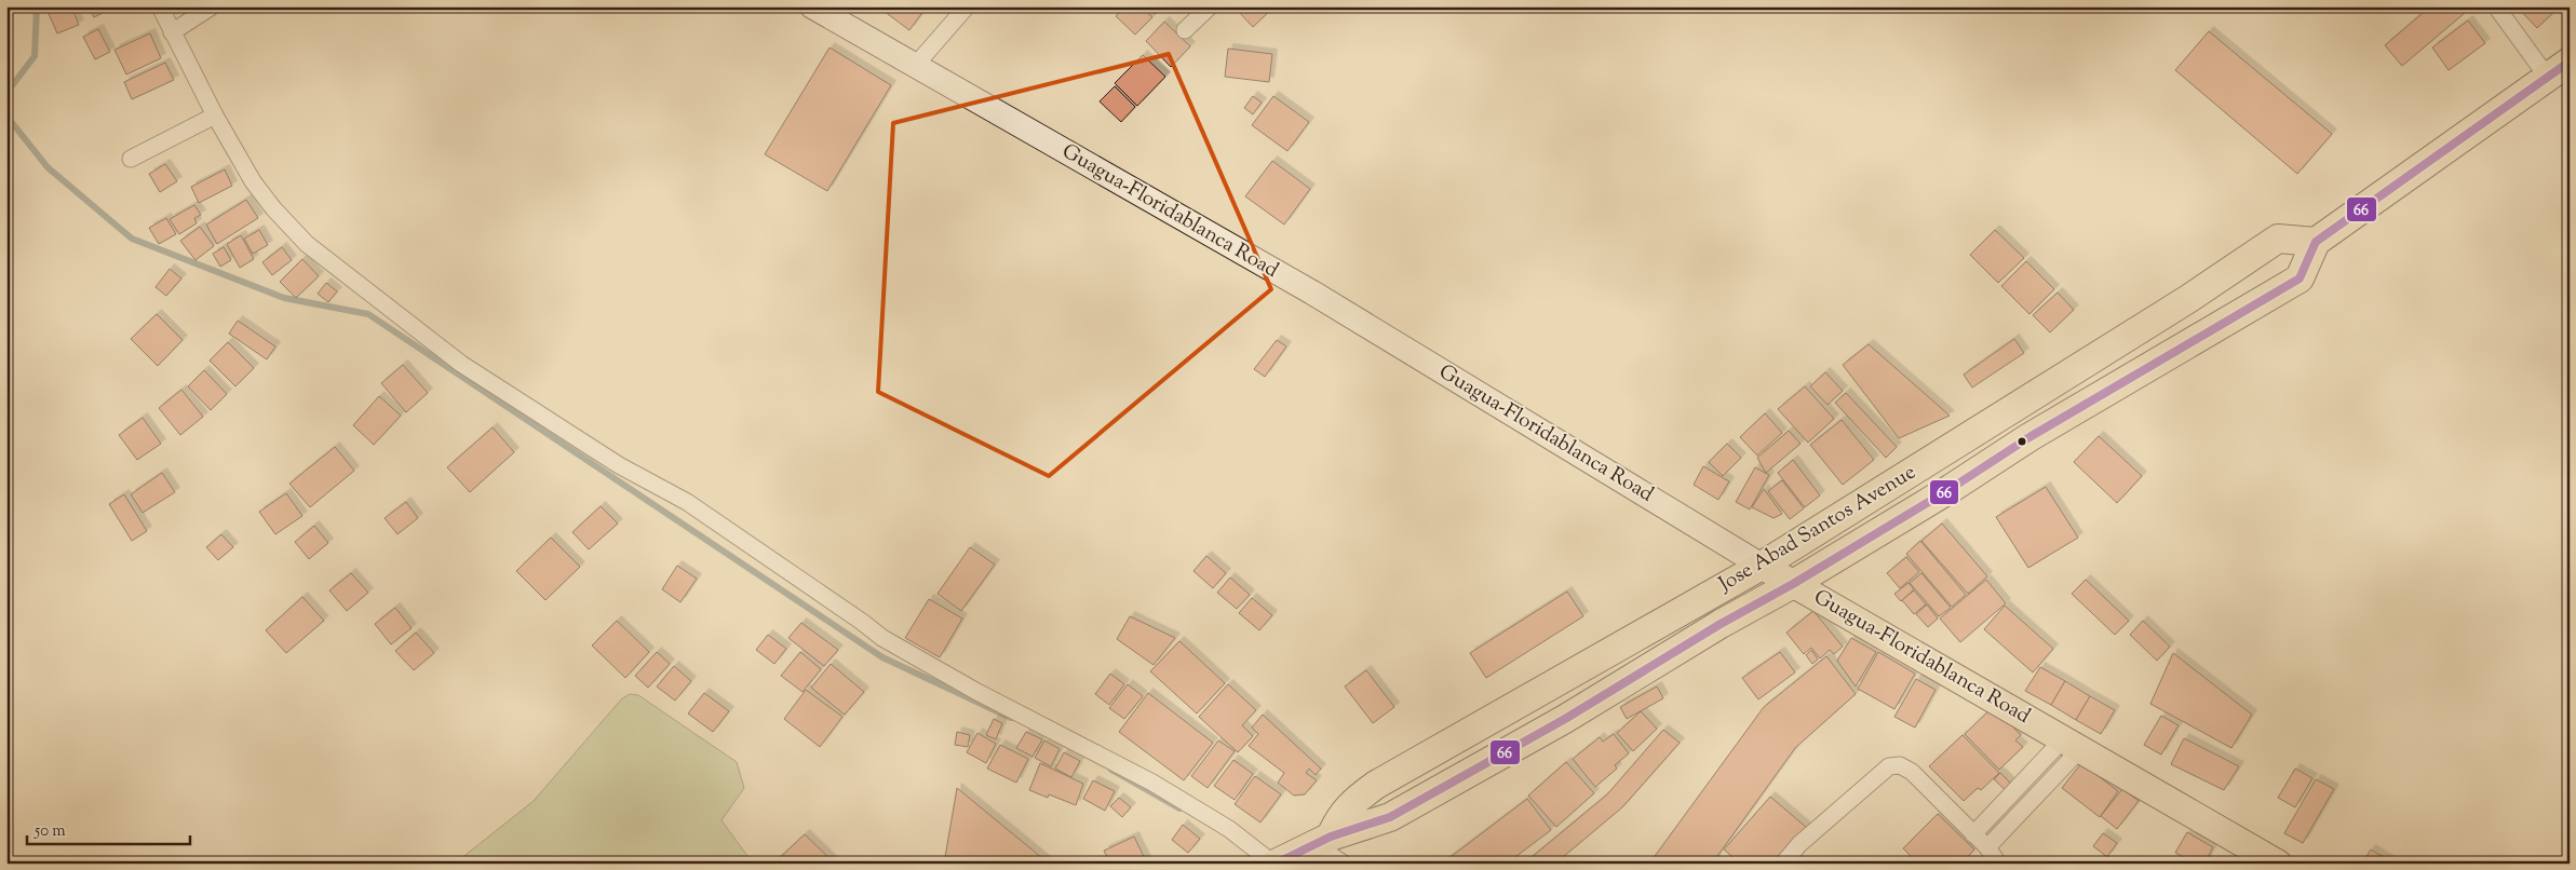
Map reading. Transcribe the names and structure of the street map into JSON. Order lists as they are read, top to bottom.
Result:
{
  "streets": {
    "highway": ["Jose Abad Santos Avenue"],
    "main road": ["Guagua-Floridablanca Road"]
  },
  "crossings": [
    ["Guagua-Floridablanca Road", "Jose Abad Santos Avenue"]
  ],
  "lines": ["transit line 66"],
  "scale_bar": "50 m"
}
